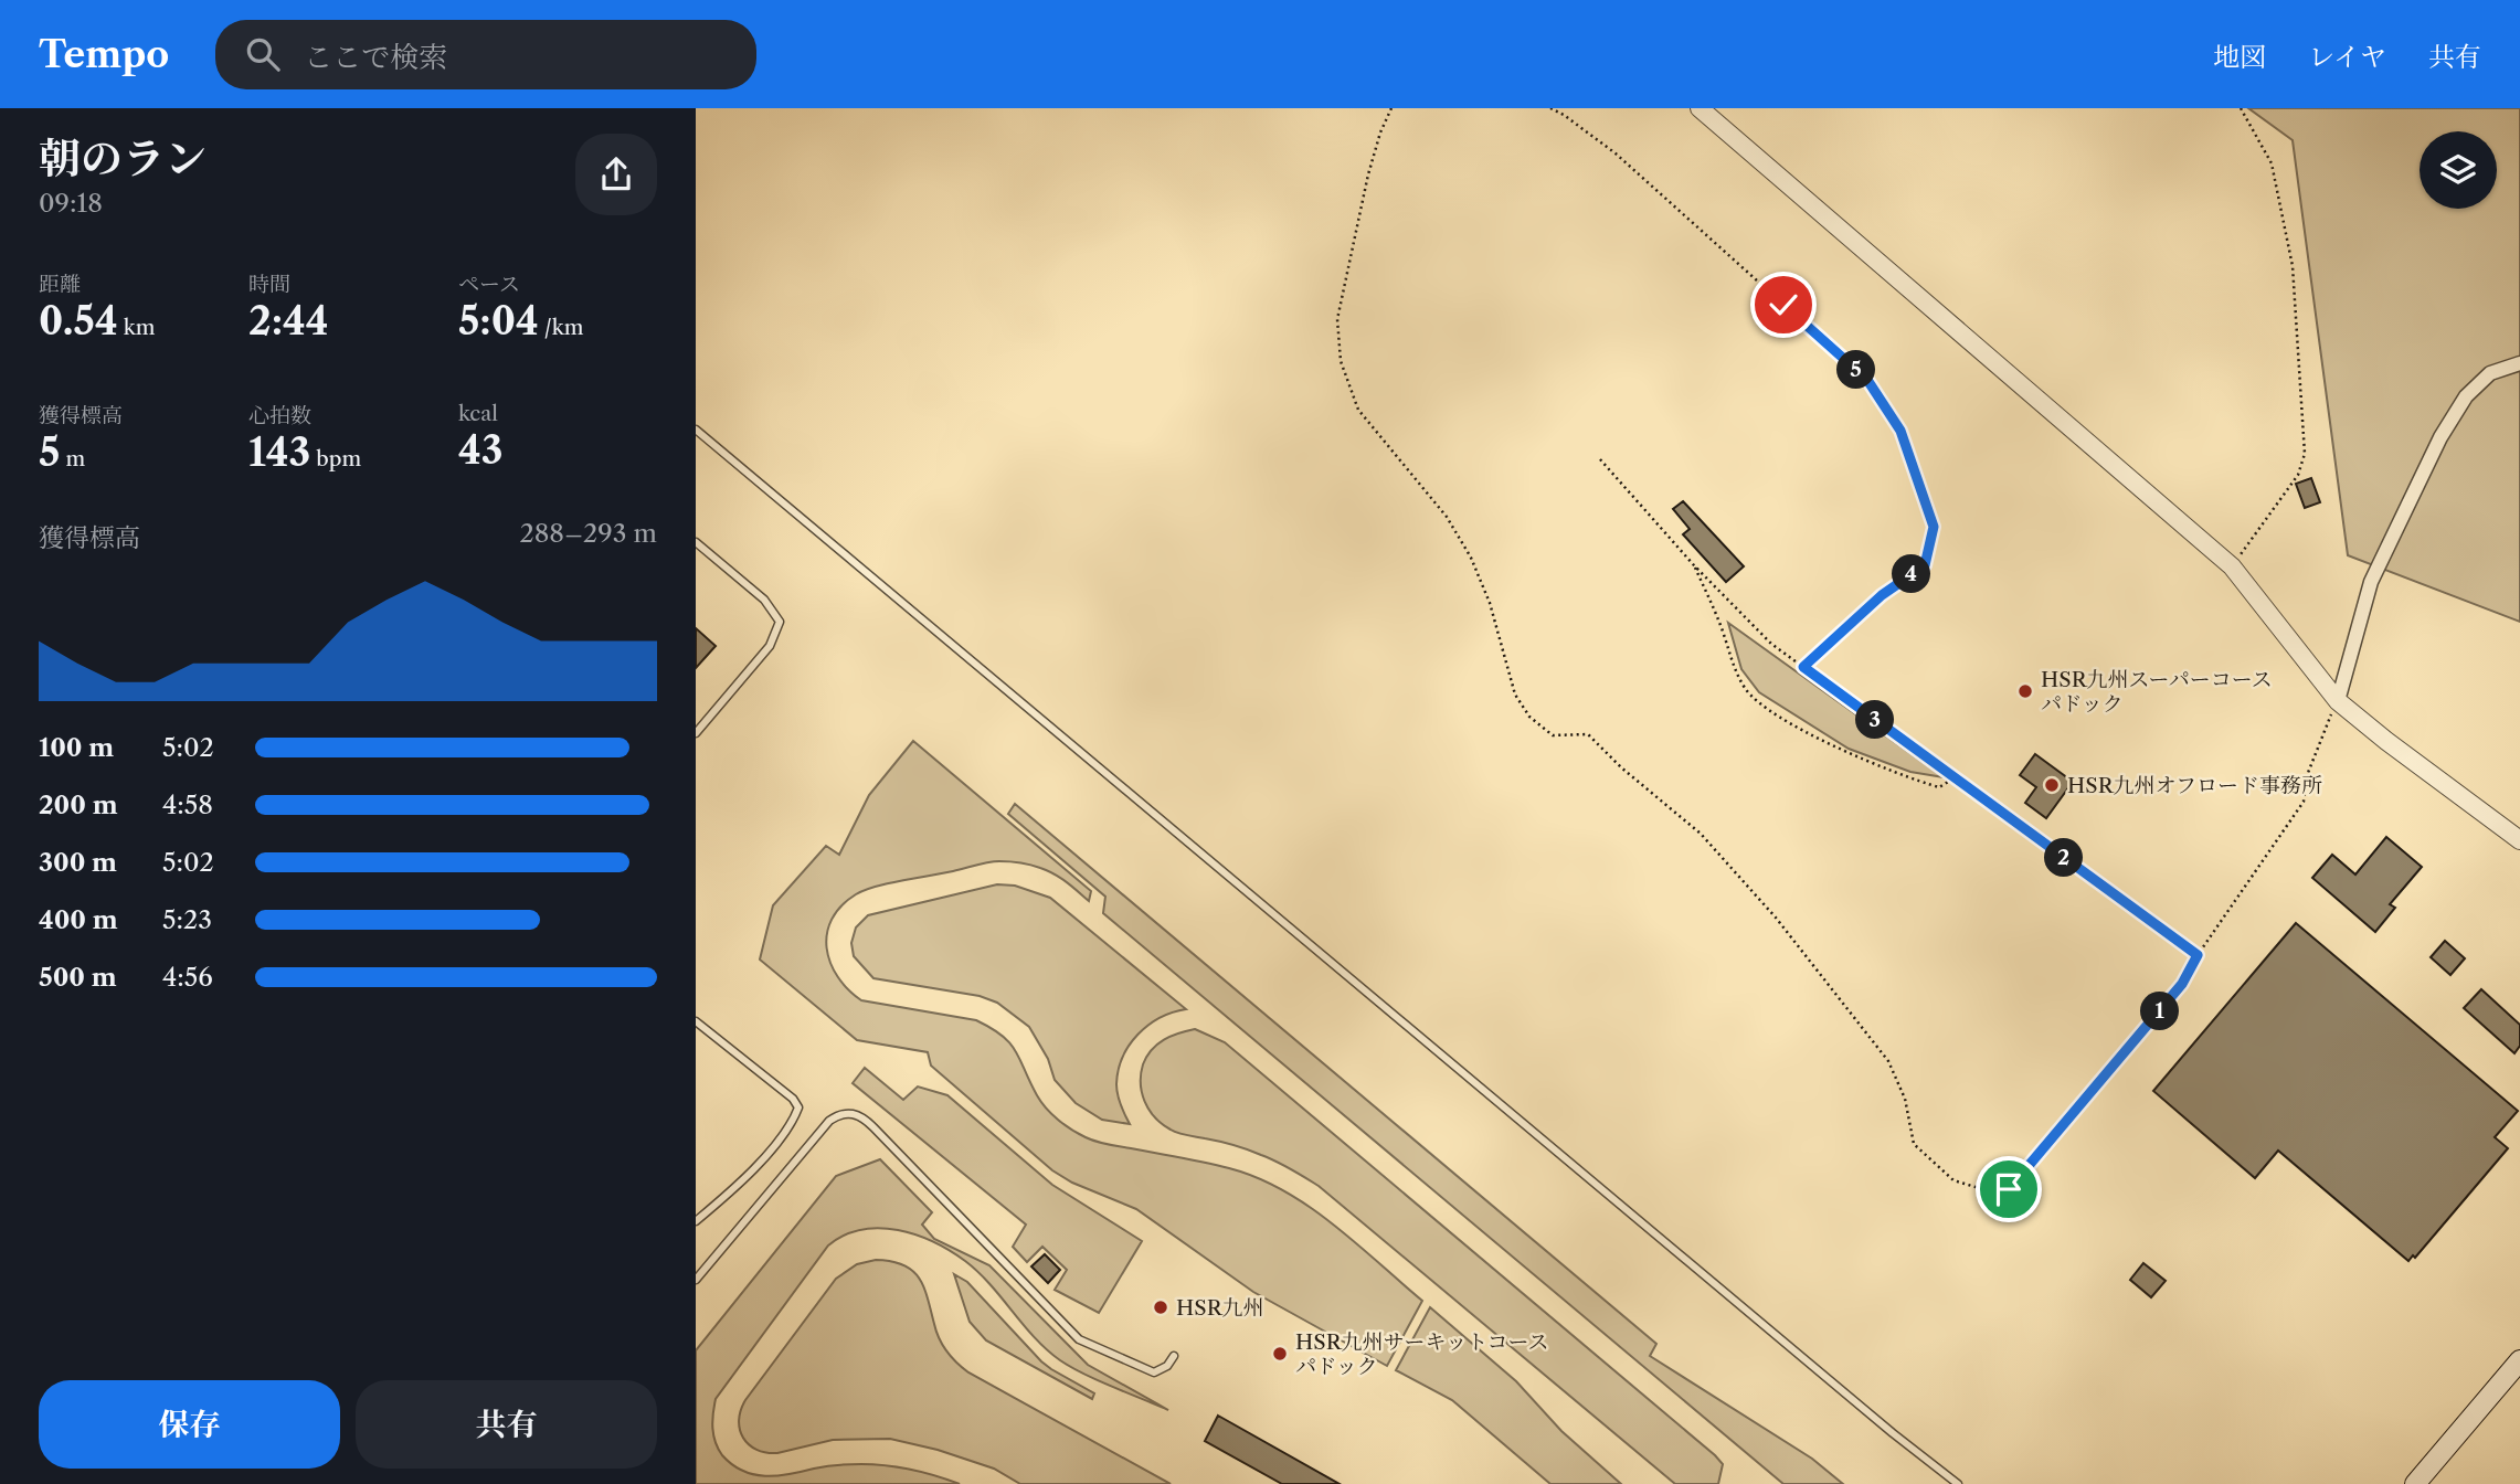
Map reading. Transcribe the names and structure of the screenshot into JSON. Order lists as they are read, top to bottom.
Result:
{
  "places": [
    "HSR九州スーパーコース パドック",
    "HSR九州オフロード事務所",
    "HSR九州",
    "HSR九州サーキットコース パドック"
  ],
  "page": {
    "header": "Tempo",
    "search": "ここで検索",
    "nav": ["地図", "レイヤ", "共有"],
    "heading": ["朝のラン", "09:18"],
    "stats": [
      ["距離", "0.54 km"],
      ["時間", "2:44"],
      ["ペース", "5:04 /km"],
      ["獲得標高", "5 m"],
      ["心拍数", "143 bpm"],
      ["kcal", "43"]
    ],
    "pins": [
      "5",
      "4",
      "3",
      "2",
      "1"
    ],
    "chart": ["獲得標高", "288–293 m"],
    "list": [
      {
        "name": "100 m",
        "note": "5:02"
      },
      {
        "name": "200 m",
        "note": "4:58"
      },
      {
        "name": "300 m",
        "note": "5:02"
      },
      {
        "name": "400 m",
        "note": "5:23"
      },
      {
        "name": "500 m",
        "note": "4:56"
      }
    ],
    "buttons": ["保存", "共有"]
  }
}
